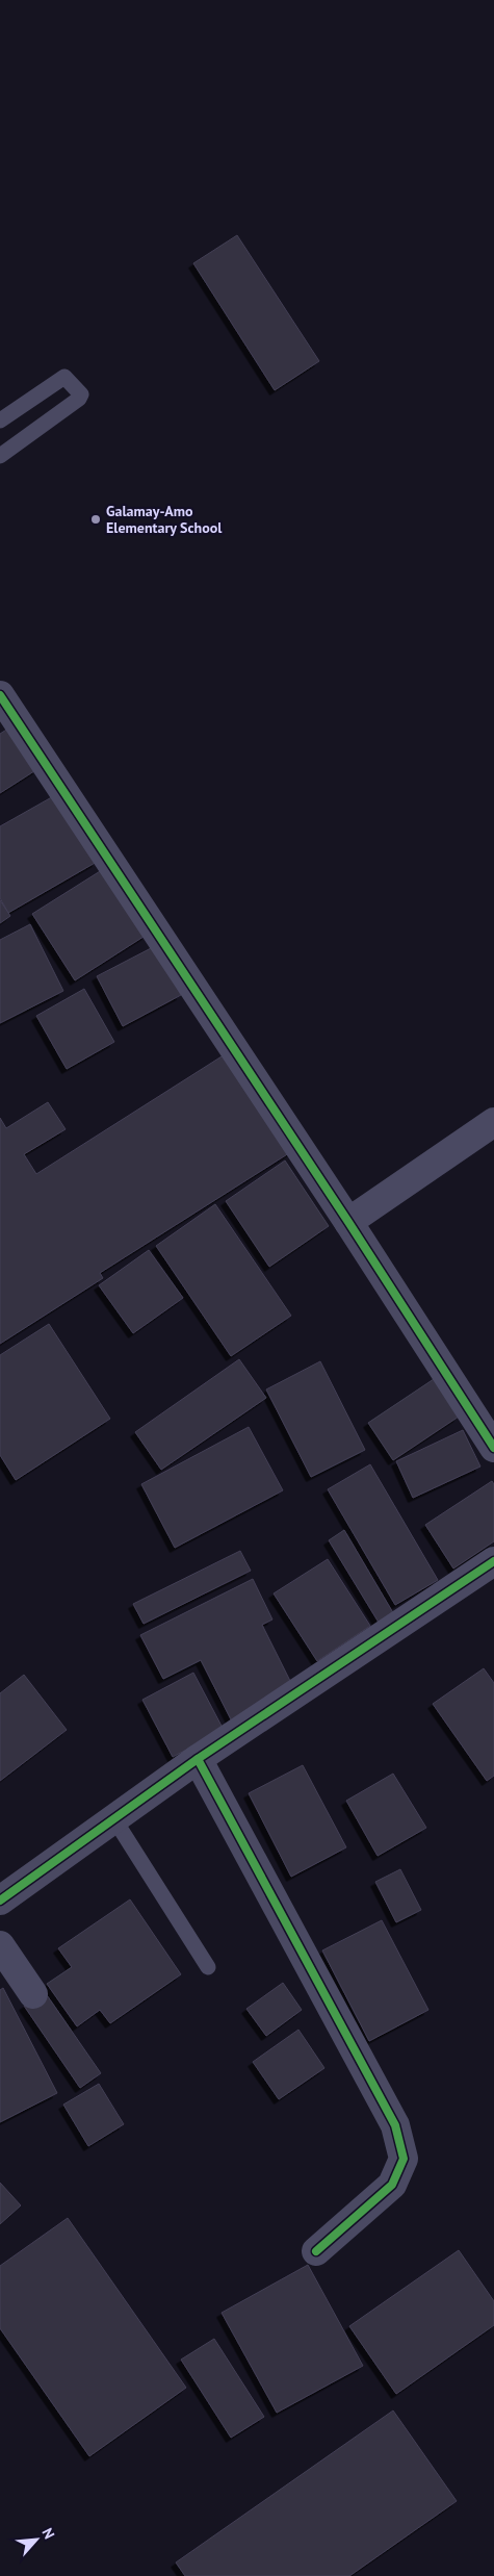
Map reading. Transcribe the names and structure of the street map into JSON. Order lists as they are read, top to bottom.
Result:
{
  "places": ["Galamay-Amo Elementary School"],
  "north": "top right"
}
